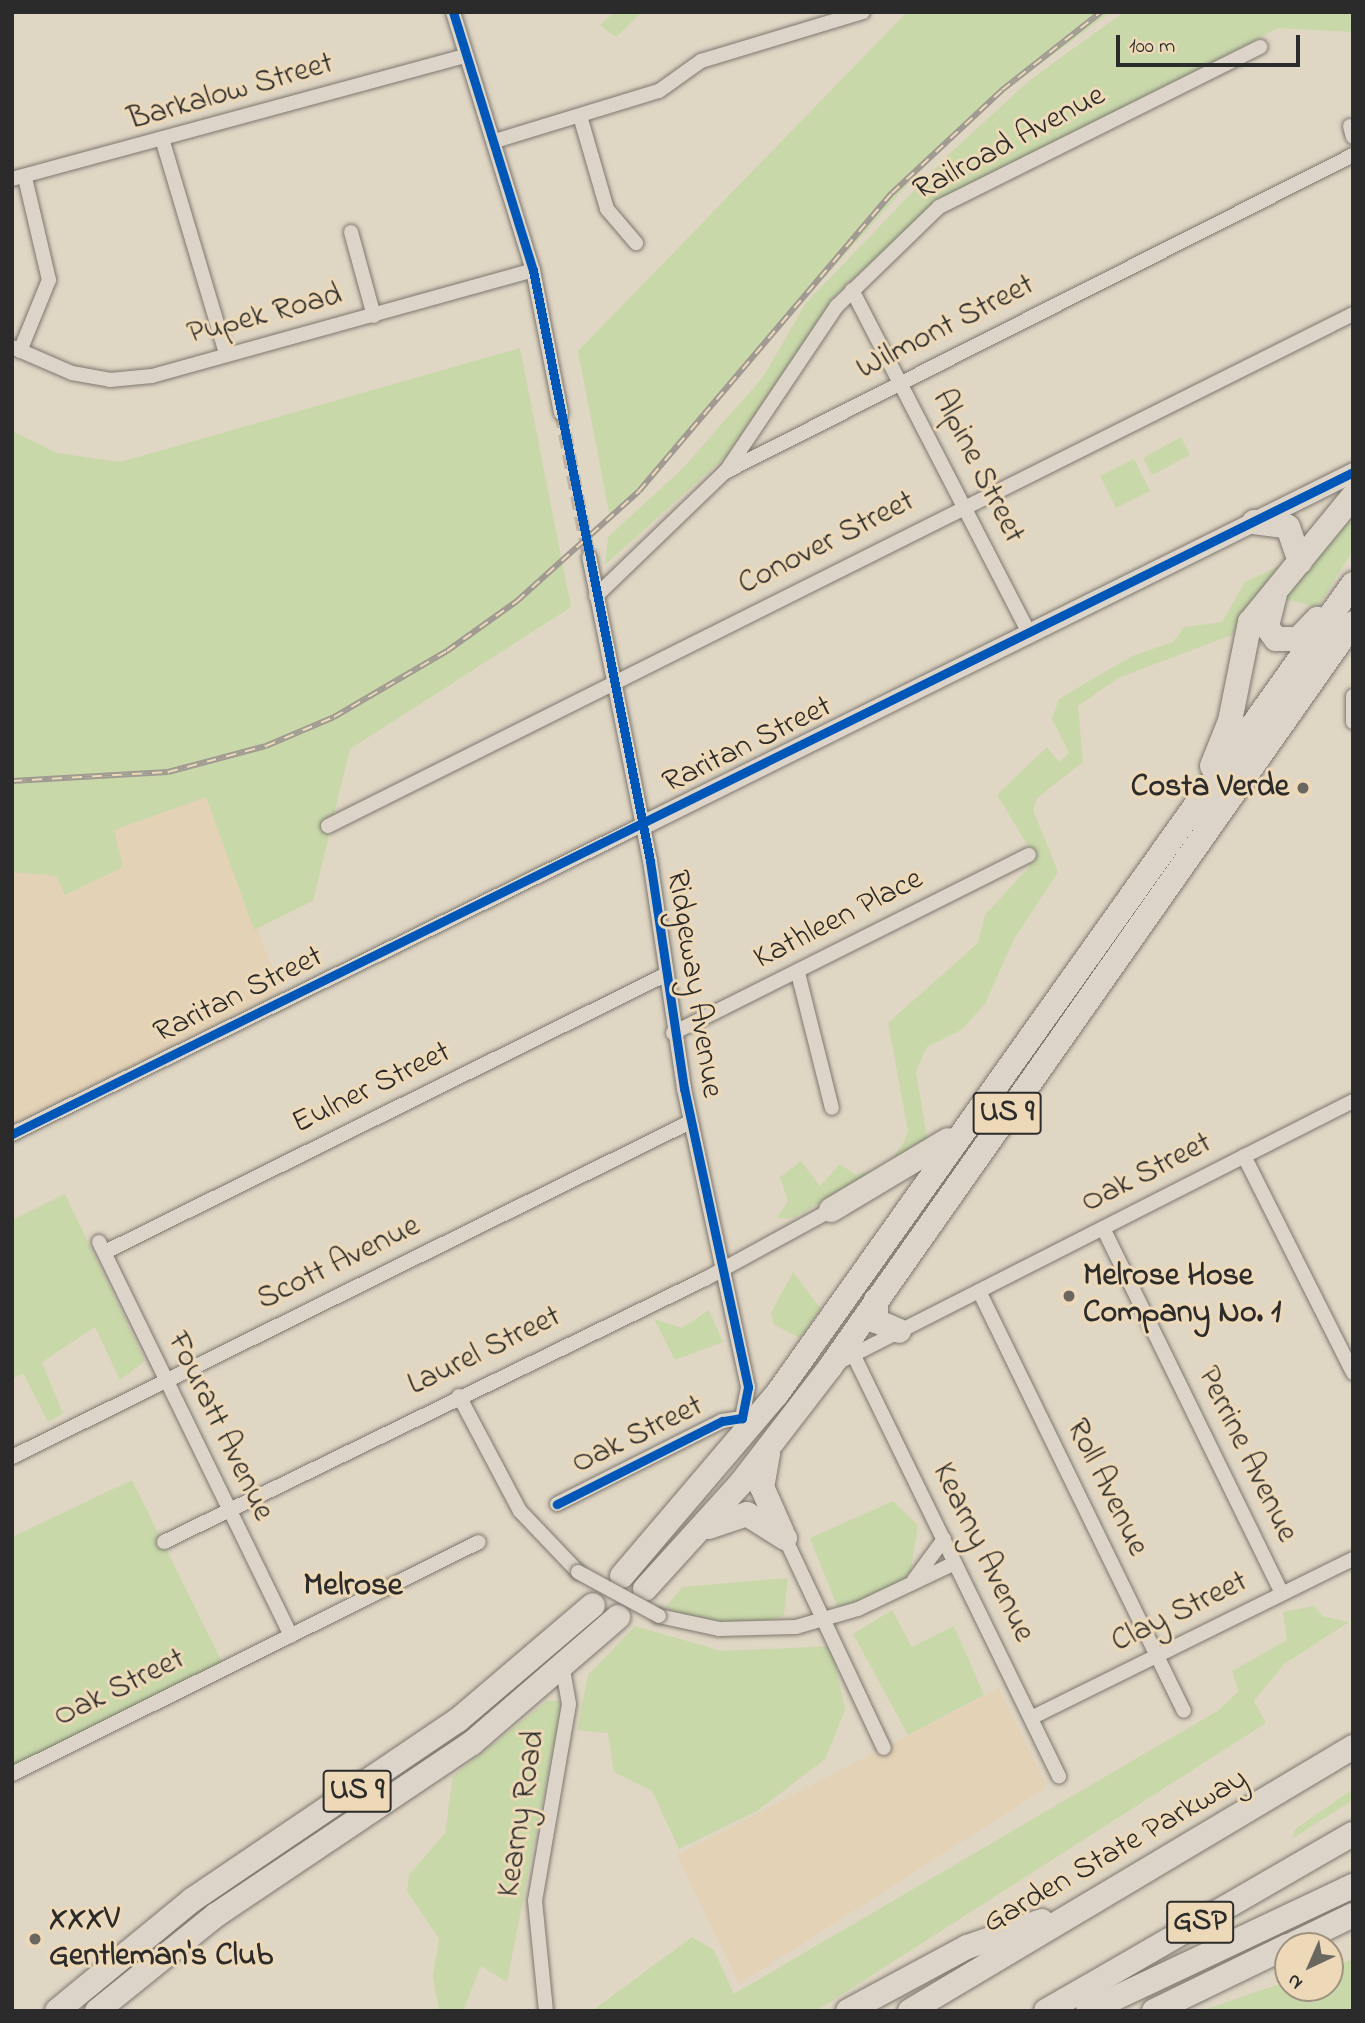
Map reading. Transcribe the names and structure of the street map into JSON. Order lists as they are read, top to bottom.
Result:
{
  "streets": {
    "highway": ["US 9", "Garden State Parkway", "GSP"],
    "street": [
      "Barkalow Street",
      "Railroad Avenue",
      "Pupek Road",
      "Wilmont Street",
      "Alpine Street",
      "Conover Street",
      "Raritan Street",
      "Kathleen Place",
      "Ridgeway Avenue",
      "Eulner Street",
      "Oak Street",
      "Scott Avenue",
      "Laurel Street",
      "Fouratt Avenue",
      "Perrine Avenue",
      "Roll Avenue",
      "Kearny Avenue",
      "Clay Street",
      "Kearny Road"
    ]
  },
  "crossings": [
    ["Railroad Avenue", "Wilmont Street"],
    ["Railroad Avenue", "Alpine Street"],
    ["Wilmont Street", "Alpine Street"],
    ["Wilmont Street", "Ridgeway Avenue"],
    ["Alpine Street", "Conover Street"],
    ["Alpine Street", "Raritan Street"],
    ["Conover Street", "Ridgeway Avenue"],
    ["Raritan Street", "Ridgeway Avenue"],
    ["Kathleen Place", "Ridgeway Avenue"],
    ["Ridgeway Avenue", "Eulner Street"],
    ["Ridgeway Avenue", "Oak Street"],
    ["Ridgeway Avenue", "Scott Avenue"],
    ["Ridgeway Avenue", "Laurel Street"],
    ["Eulner Street", "Fouratt Avenue"],
    ["US 9", "Oak Street"],
    ["US 9", "Kearny Road"],
    ["Oak Street", "Fouratt Avenue"],
    ["Oak Street", "Perrine Avenue"],
    ["Oak Street", "Roll Avenue"],
    ["Oak Street", "Kearny Avenue"],
    ["Scott Avenue", "Fouratt Avenue"],
    ["Laurel Street", "Fouratt Avenue"],
    ["Perrine Avenue", "Clay Street"],
    ["Roll Avenue", "Clay Street"],
    ["Kearny Avenue", "Clay Street"]
  ],
  "districts": ["Melrose"],
  "places": ["Costa Verde", "Melrose Hose Company No. 1", "XXXV Gentleman's Club"],
  "scale_bar": "100 m",
  "north": "bottom left"
}
